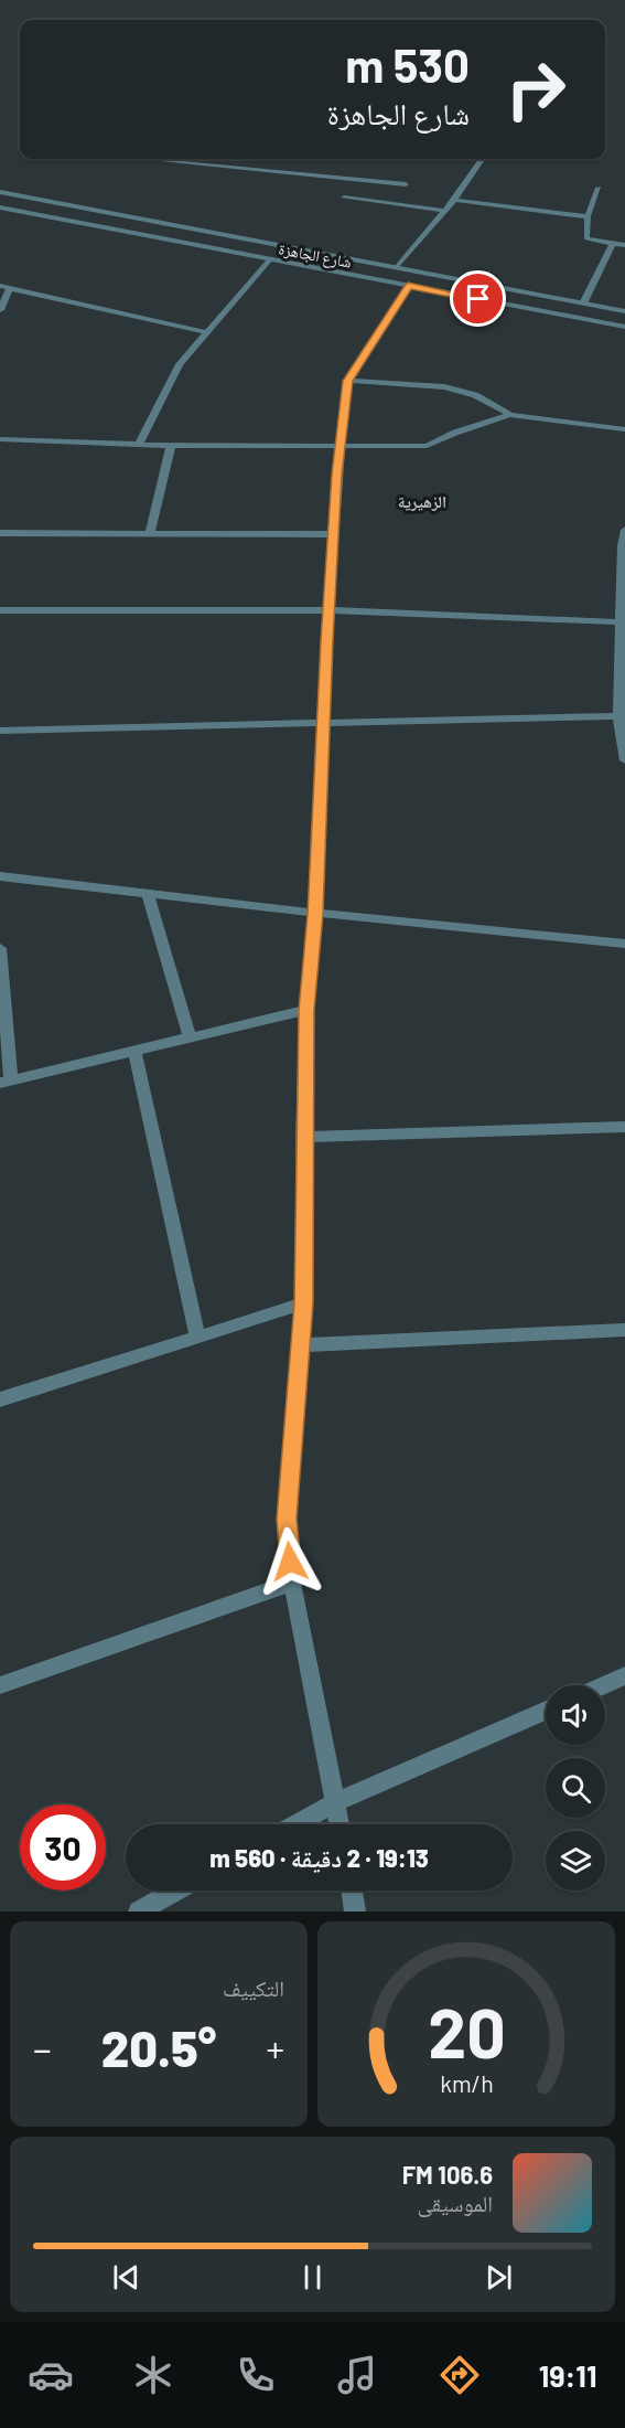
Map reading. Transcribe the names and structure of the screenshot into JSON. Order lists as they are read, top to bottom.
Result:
{
  "streets": {
    "street": ["شارع الجاهزة"]
  },
  "districts": ["الزهيرية"],
  "page": {
    "turn": ["530 m", "شارع الجاهزة"],
    "limit": "30",
    "trip": "19:13 · 2 دقيقة · 560 m",
    "tile": "التكييف",
    "heat": ["−", "20.5°", "+"],
    "song": ["106.6 FM", "الموسيقى"],
    "tabs": "19:11",
    "gauge": ["20", "km/h"]
  }
}
